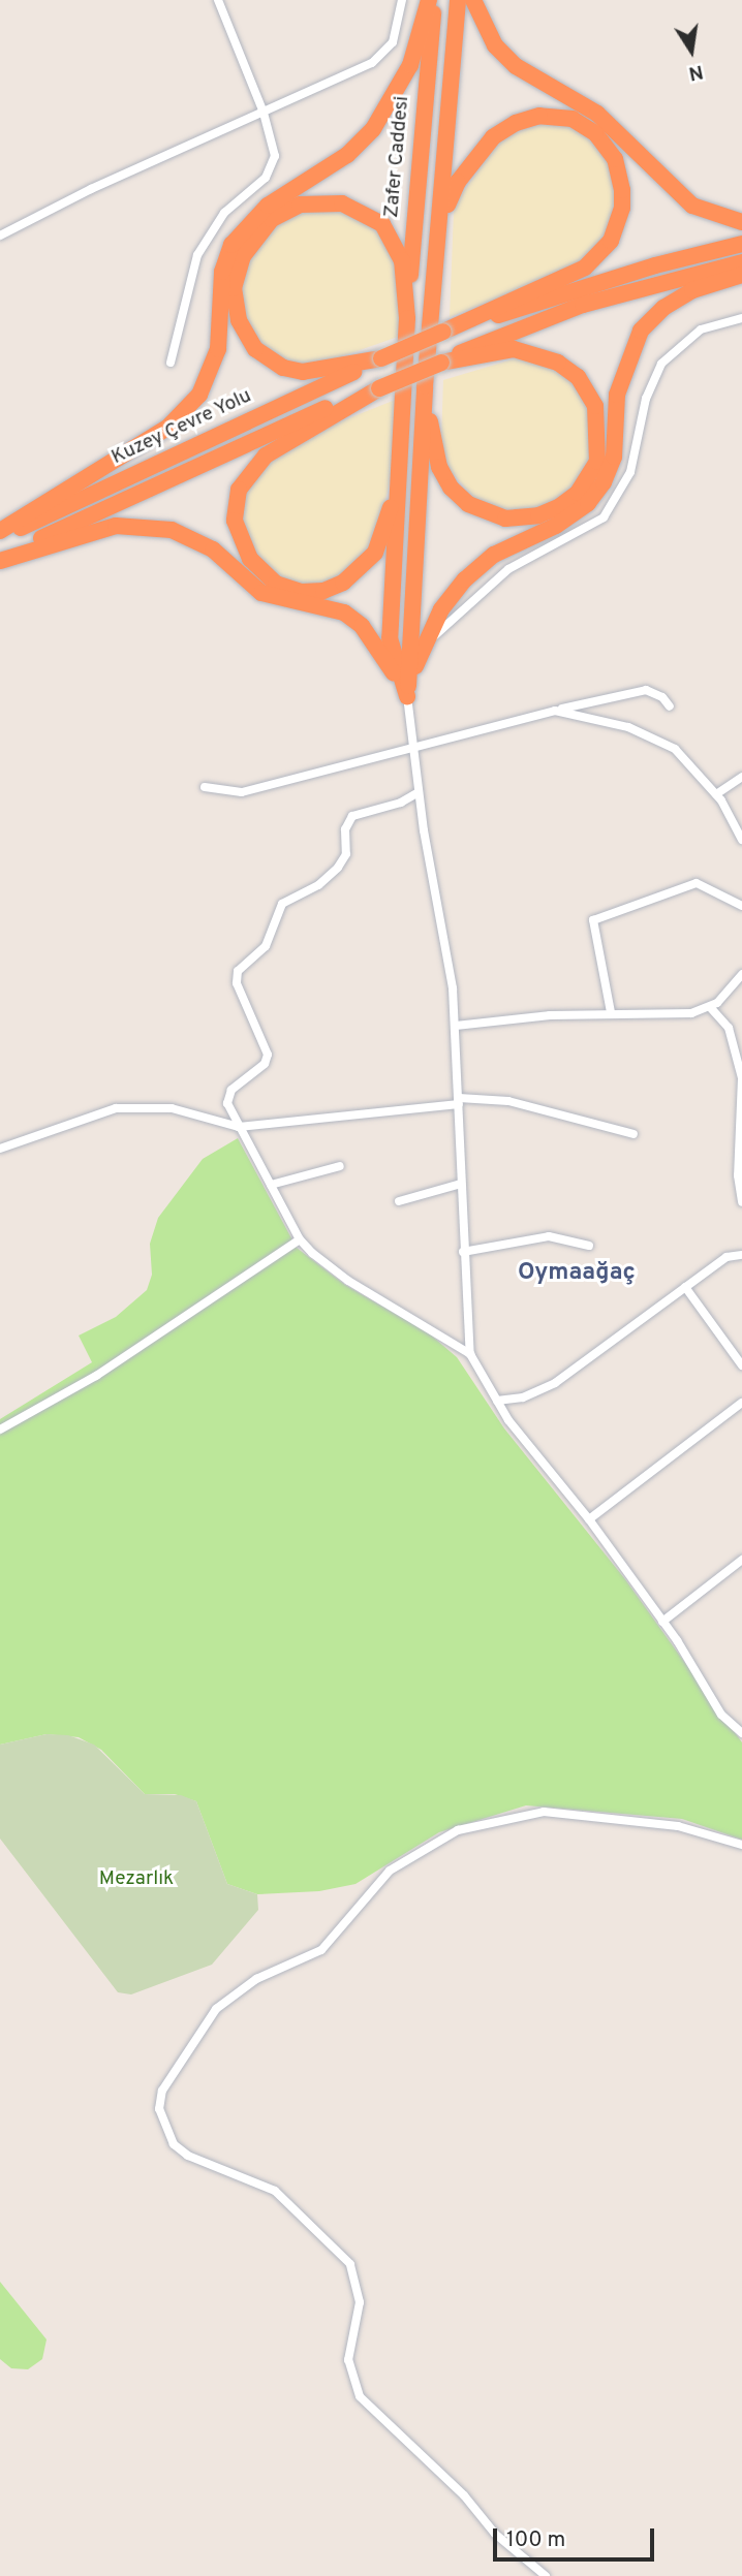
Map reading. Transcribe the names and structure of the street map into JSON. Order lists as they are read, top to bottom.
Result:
{
  "streets": {
    "highway": ["Zafer Caddesi", "Kuzey Çevre Yolu"]
  },
  "districts": ["Oymaağaç"],
  "parks": ["Mezarlık"],
  "scale_bar": "100 m",
  "north": "bottom"
}
